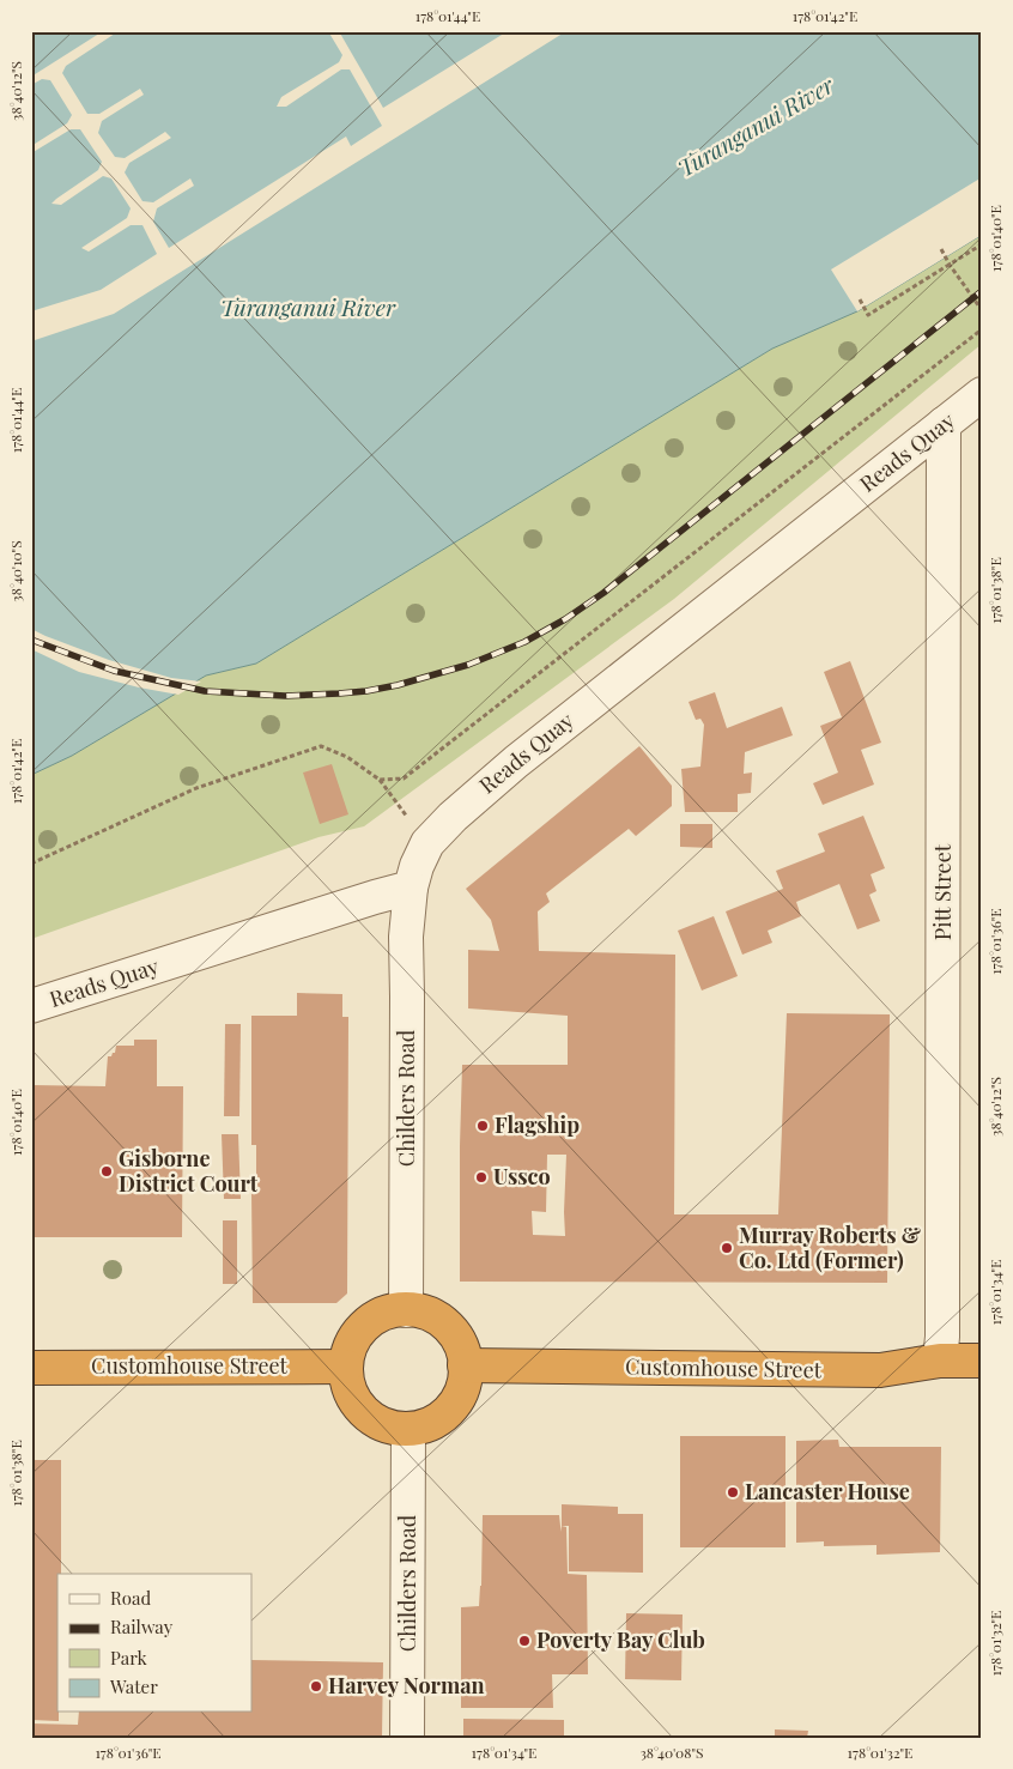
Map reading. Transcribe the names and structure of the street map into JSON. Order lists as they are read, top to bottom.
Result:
{
  "streets": {
    "highway": ["Customhouse Street"],
    "street": ["Reads Quay", "Pitt Street", "Childers Road"]
  },
  "crossings": [
    ["Reads Quay", "Pitt Street"],
    ["Reads Quay", "Childers Road"],
    ["Pitt Street", "Customhouse Street"],
    ["Childers Road", "Customhouse Street"]
  ],
  "water": ["Tūranganui River"],
  "places": [
    "Flagship",
    "Gisborne District Court",
    "Ussco",
    "Murray Roberts & Co. Ltd (Former)",
    "Lancaster House",
    "Poverty Bay Club",
    "Harvey Norman"
  ],
  "legend": [
    "Road",
    "Railway",
    "Park",
    "Water"
  ],
  "coordinates": [
    "178°01'44\"E",
    "178°01'42\"E",
    "38°40'12\"S",
    "178°01'40\"E",
    "38°40'10\"S",
    "178°01'38\"E",
    "178°01'36\"E",
    "178°01'34\"E",
    "178°01'32\"E",
    "38°40'08\"S"
  ]
}
